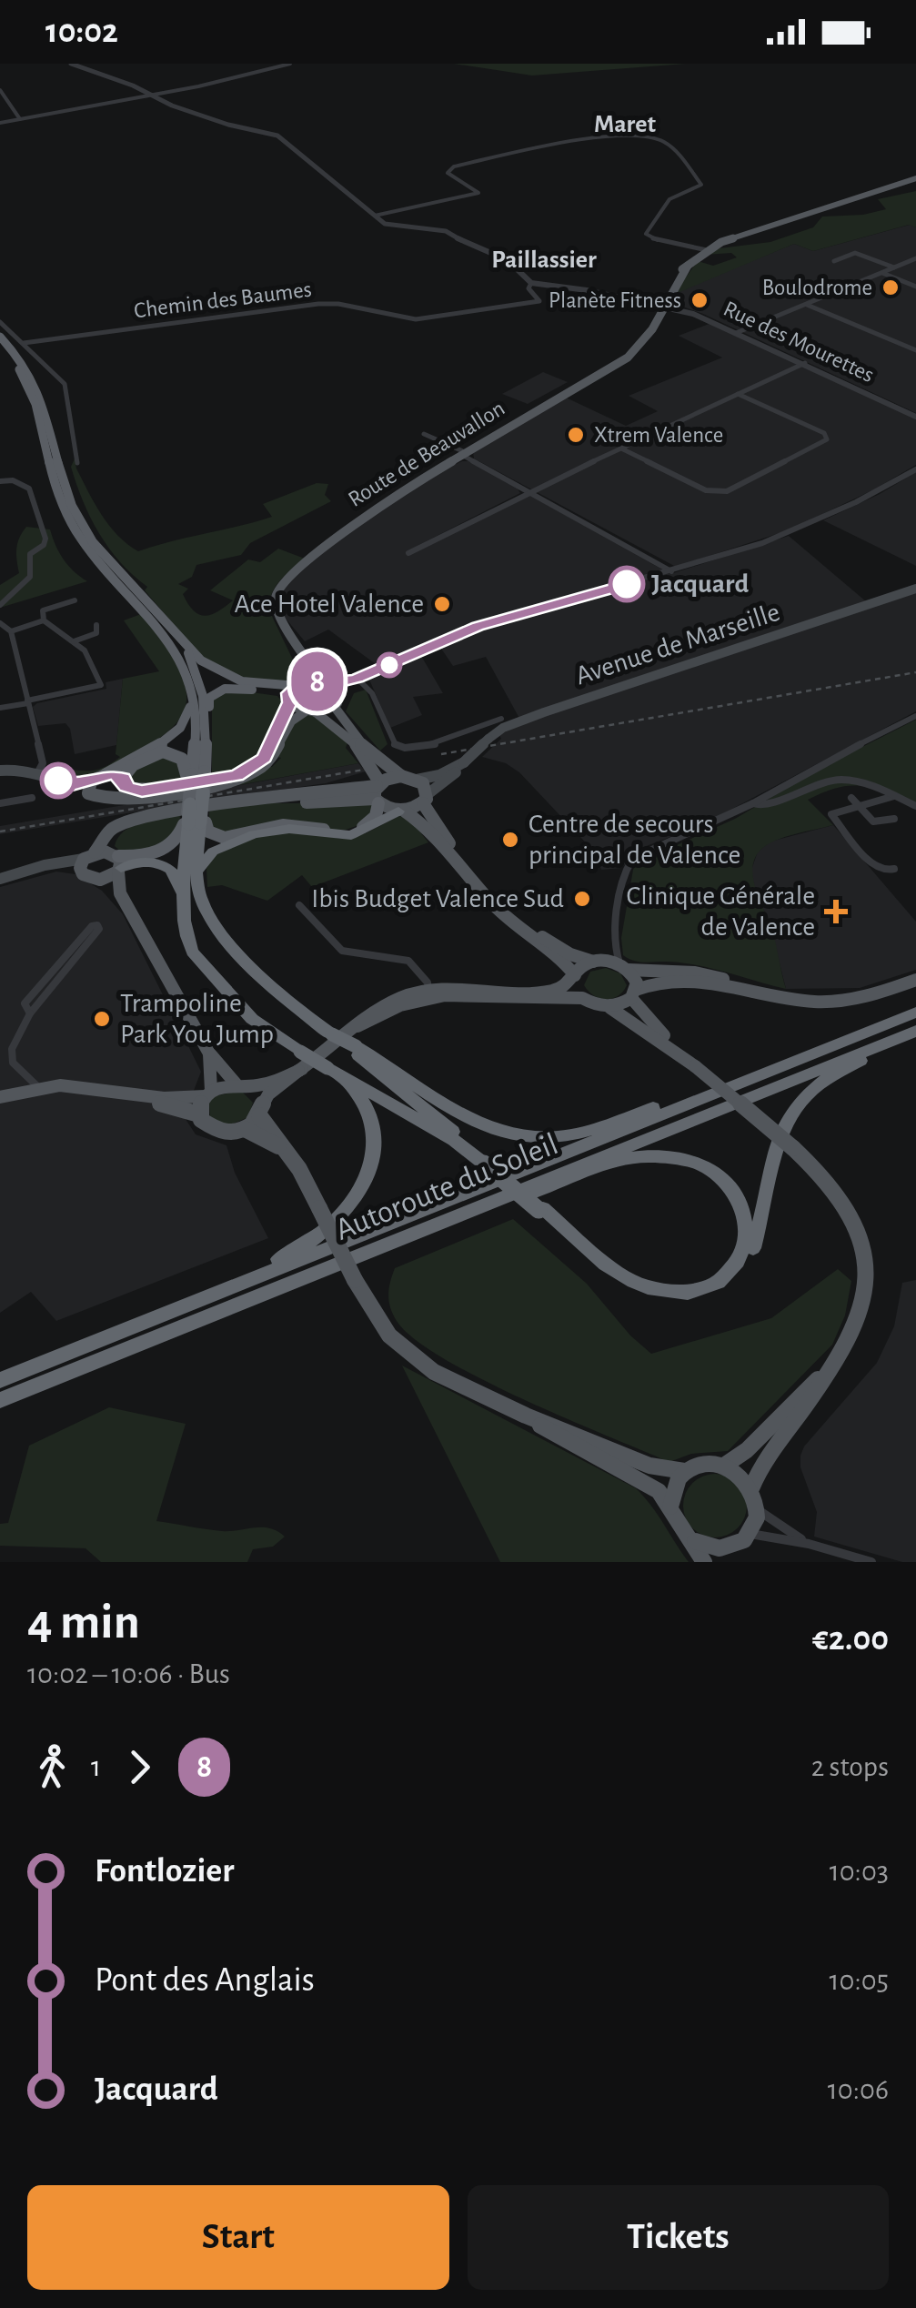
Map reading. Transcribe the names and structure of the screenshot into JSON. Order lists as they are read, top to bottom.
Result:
{
  "streets": {
    "highway": ["Autoroute du Soleil"],
    "main road": ["Route de Beauvallon", "Avenue de Marseille"],
    "street": ["Chemin des Baumes", "Rue des Mourettes"]
  },
  "crossings": [
    ["Chemin des Baumes", "Rue des Mourettes"],
    ["Rue des Mourettes", "Route de Beauvallon"]
  ],
  "districts": ["Maret", "Paillassier"],
  "places": {
    "other": [
      "Boulodrome",
      "Planète Fitness",
      "Xtrem Valence",
      "Jacquard",
      "Ace Hotel Valence",
      "Centre de secours principal de Valence",
      "Ibis Budget Valence Sud",
      "Trampoline Park You Jump"
    ],
    "health": ["Clinique Générale de Valence"]
  },
  "lines": ["bus line 8"],
  "page": {
    "status": "10:02",
    "on_map": "8",
    "heading": ["4 min", "10:02 – 10:06 · Bus", "€2.00"],
    "legs": ["1", "8", "2 stops"],
    "list": [
      {
        "name": "Fontlozier",
        "value": "10:03"
      },
      {
        "name": "Pont des Anglais",
        "value": "10:05"
      },
      {
        "name": "Jacquard",
        "value": "10:06"
      }
    ],
    "buttons": ["Start", "Tickets"]
  }
}
